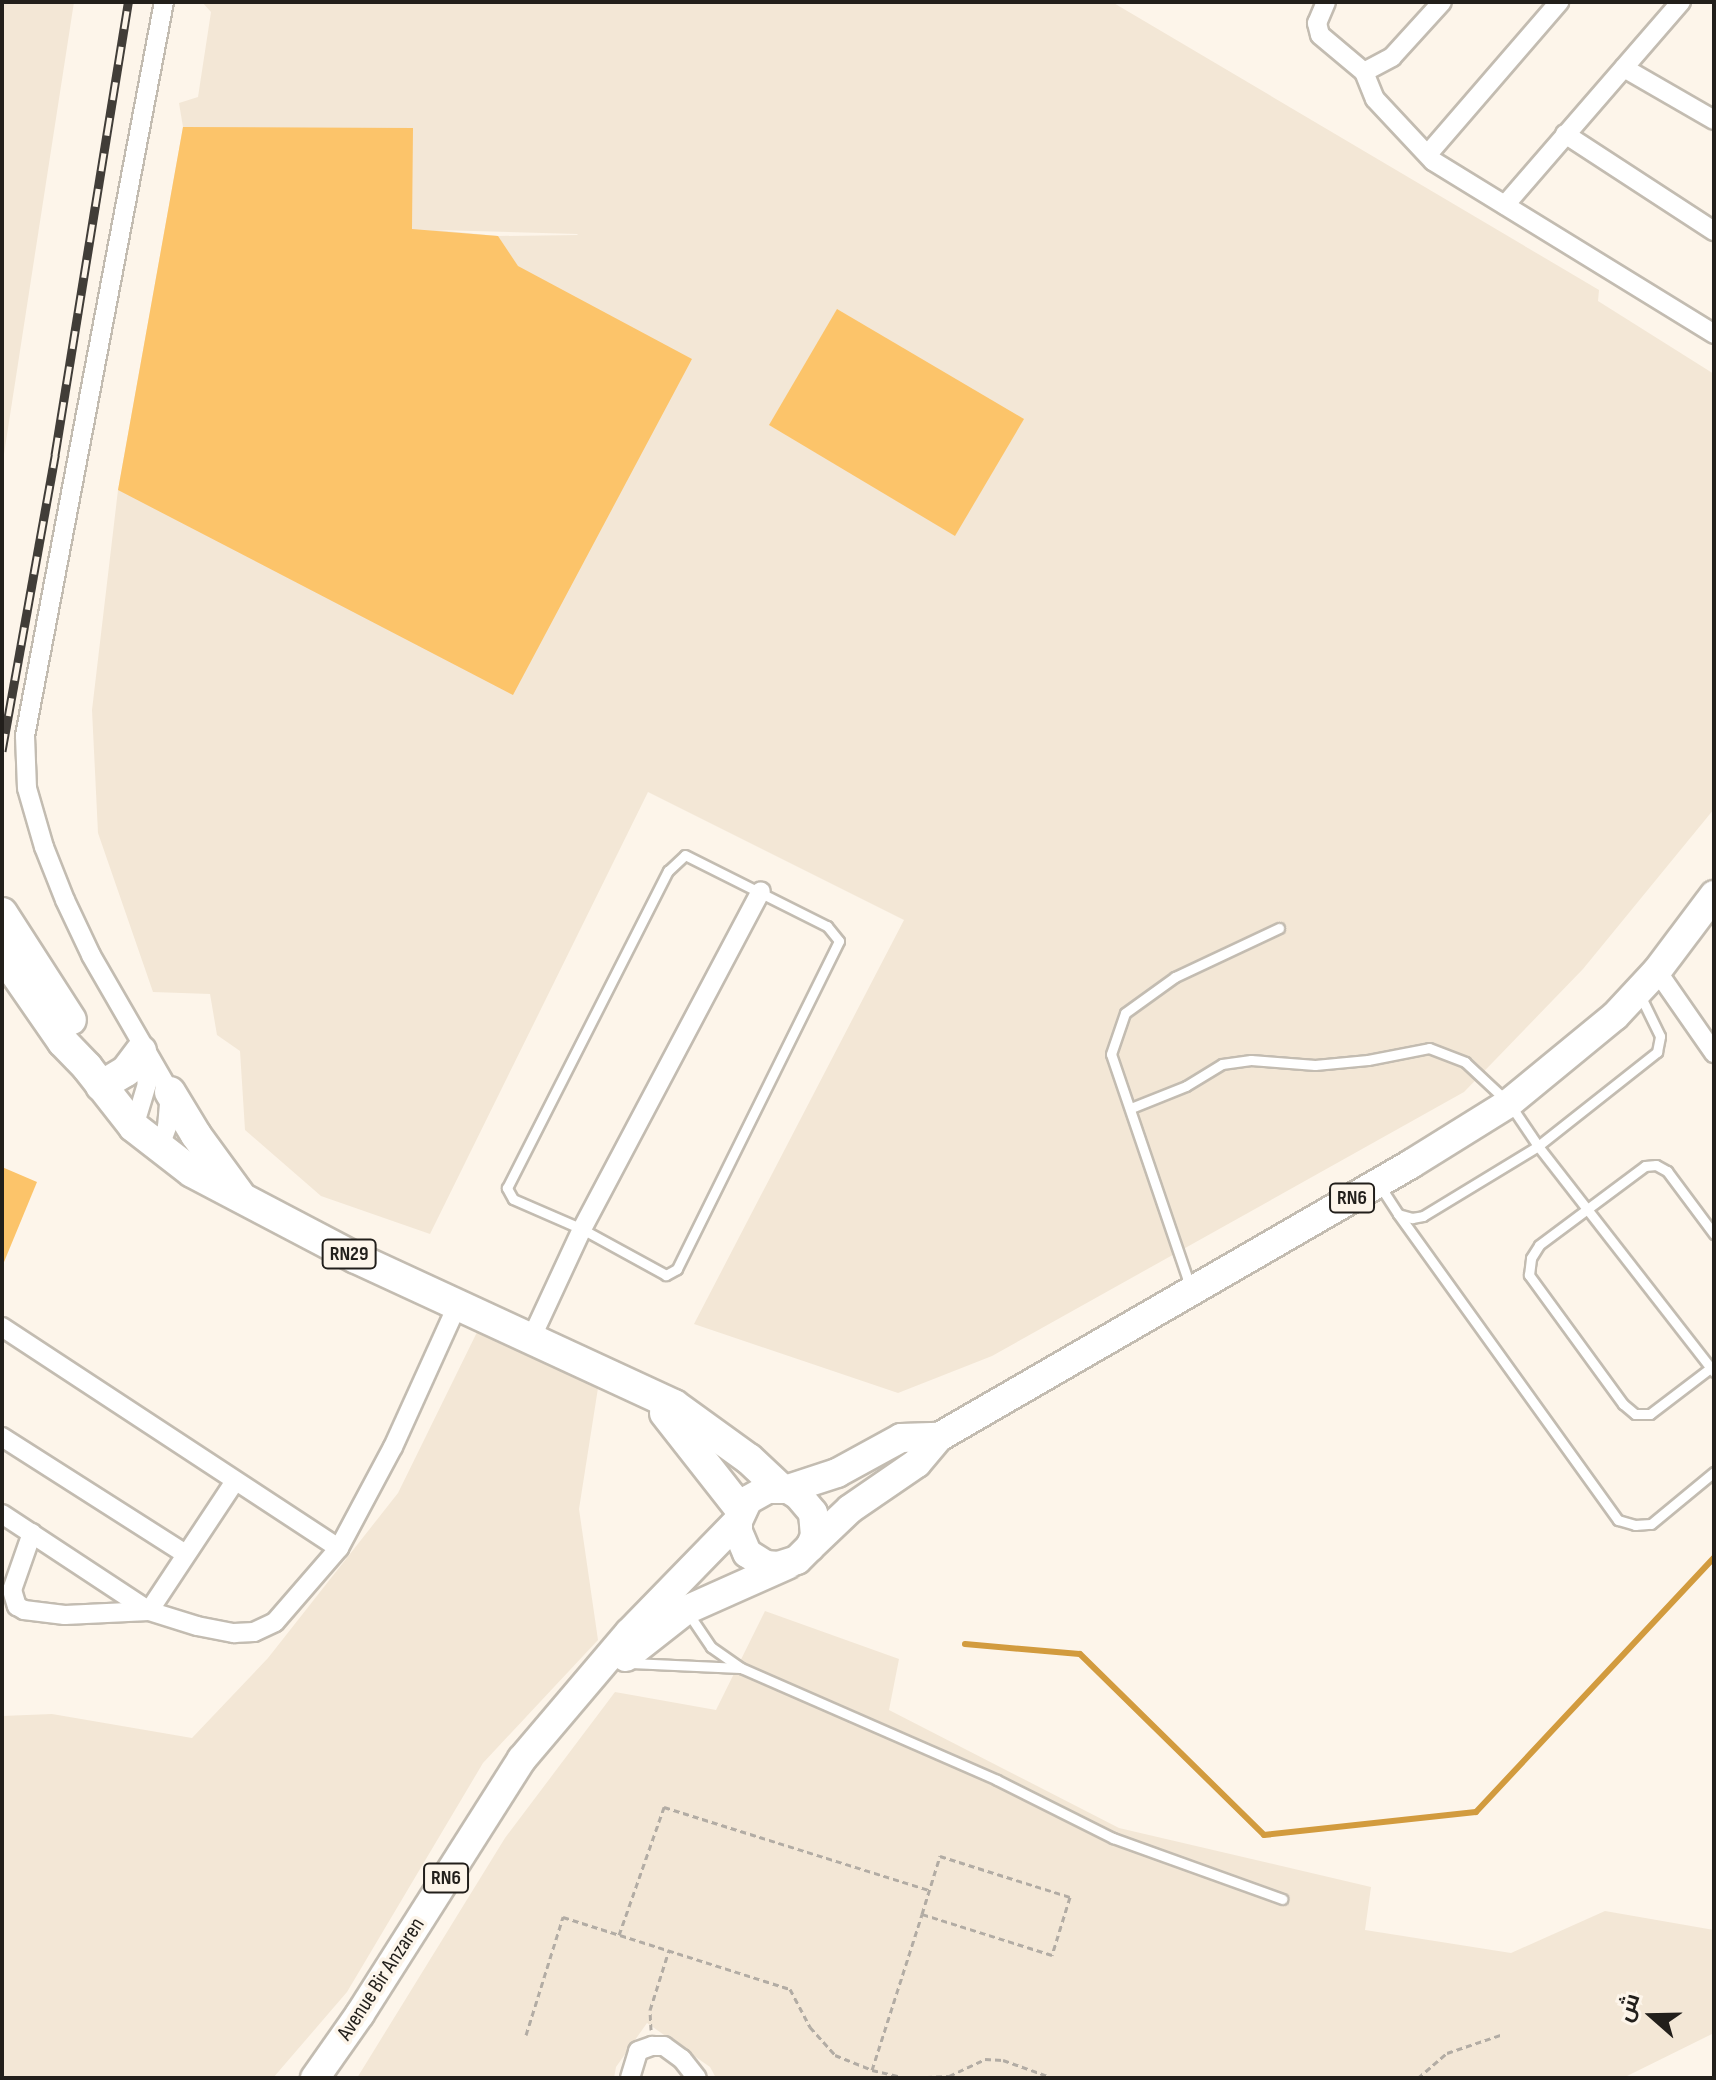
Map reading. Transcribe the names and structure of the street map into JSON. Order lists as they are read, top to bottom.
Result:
{
  "streets": {
    "highway": ["RN29"],
    "main road": ["RN6", "Avenue Bir Anzaren"]
  },
  "crossings": [
    ["RN6", "RN29"],
    ["RN6", "Avenue Bir Anzaren"],
    ["RN29", "Avenue Bir Anzaren"]
  ],
  "north": "left"
}
